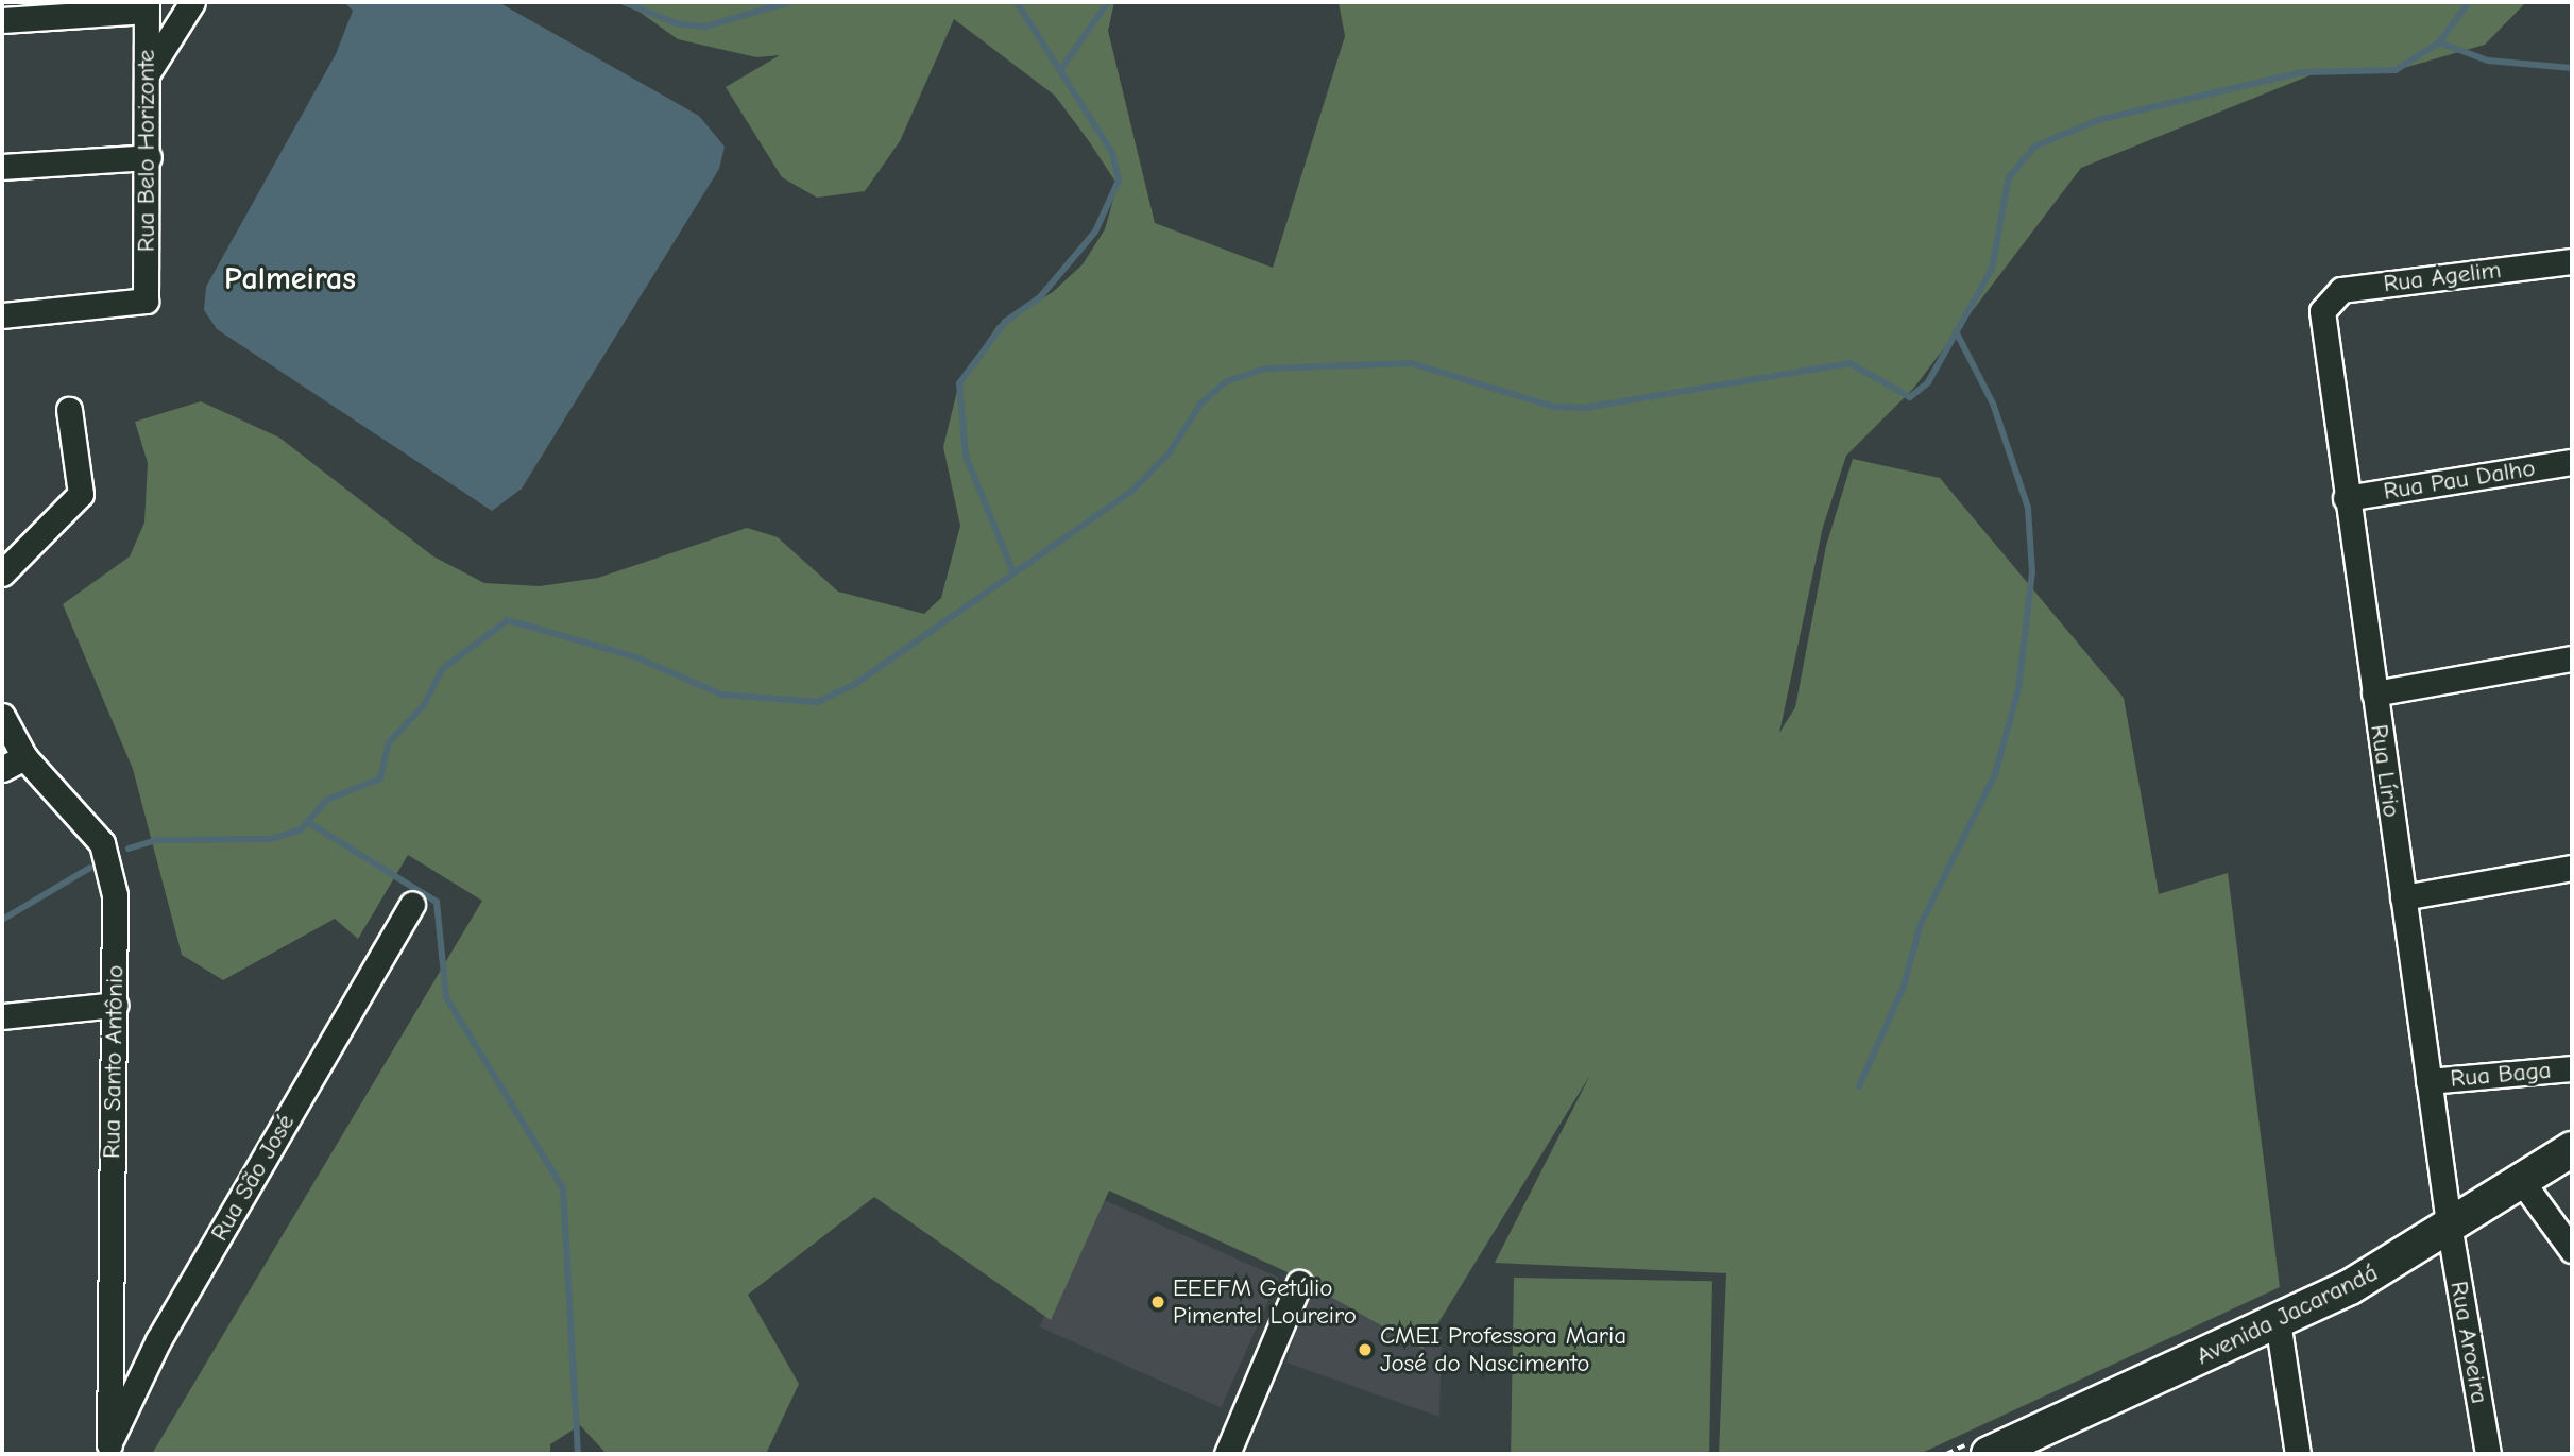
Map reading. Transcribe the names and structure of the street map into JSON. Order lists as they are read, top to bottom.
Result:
{
  "streets": {
    "main road": ["Avenida Jacarandá"],
    "street": [
      "Rua Belo Horizonte",
      "Rua Agelim",
      "Rua Pau Dalho",
      "Rua Lírio",
      "Rua Santo Antônio",
      "Rua Baga",
      "Rua São José",
      "Rua Aroeira"
    ]
  },
  "crossings": [
    ["Rua Agelim", "Rua Lírio"],
    ["Rua Pau Dalho", "Rua Lírio"],
    ["Rua Lírio", "Rua Baga"],
    ["Rua Lírio", "Avenida Jacarandá"],
    ["Rua Lírio", "Rua Aroeira"],
    ["Rua Santo Antônio", "Rua São José"],
    ["Avenida Jacarandá", "Rua Aroeira"]
  ],
  "districts": ["Palmeiras"],
  "places": ["EEEFM Getúlio Pimentel Loureiro", "CMEI Professora Maria José do Nascimento"]
}
